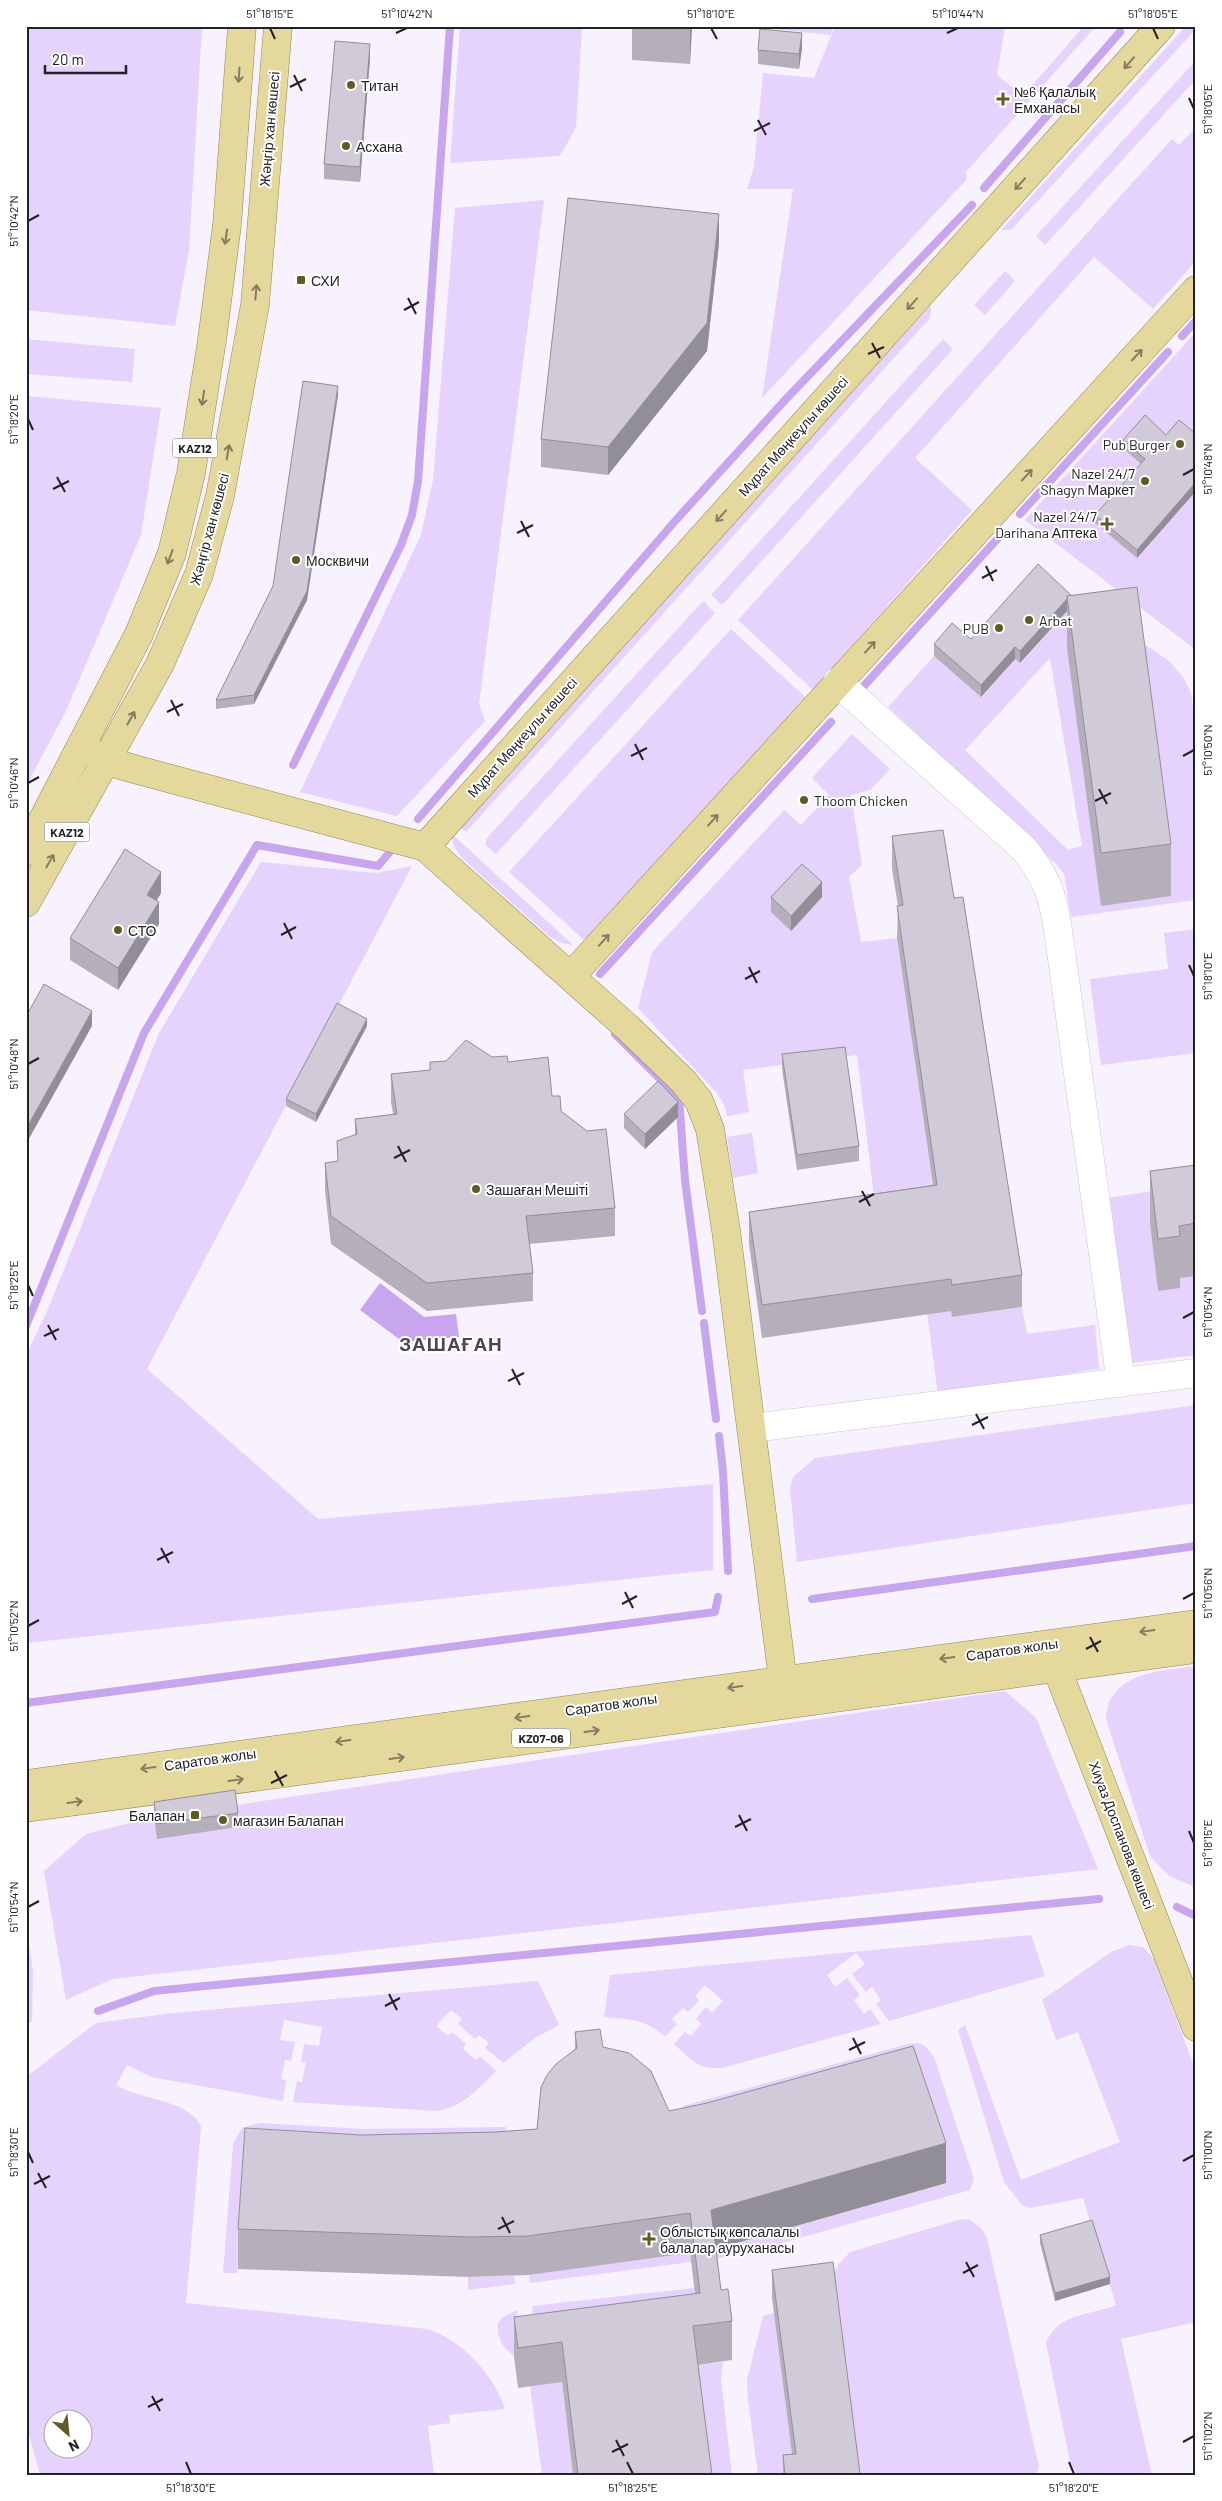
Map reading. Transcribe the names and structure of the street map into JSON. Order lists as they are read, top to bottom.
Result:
{
  "streets": {
    "main road": [
      "Жәңгір хан көшесі",
      "Мұрат Мөңкеұлы көшесі",
      "KAZ12",
      "Саратов жолы",
      "KZ07-06",
      "Хиуаз Доспанова көшесі"
    ]
  },
  "crossings": [
    ["Саратов жолы", "Хиуаз Доспанова көшесі"]
  ],
  "districts": ["ЗАШАҒАН"],
  "places": {
    "other": [
      "Титан",
      "Асхана",
      "Pub Burger",
      "Nazel 24/7 Shagyn Маркет",
      "Москвичи",
      "Arbat",
      "PUB",
      "Thoom Chicken",
      "СТО",
      "Зашаған Мешіті",
      "магазин Балапан"
    ],
    "health": ["№6 Қалалық Емханасы", "Nazel 24/7 Darihana Аптека", "Облыстық көпсалалы балалар ауруханасы"],
    "transit": ["СХИ", "Балапан"]
  },
  "scale_bar": "20 m",
  "north": "bottom right",
  "coordinates": [
    "51°18'15\"E",
    "51°10'42\"N",
    "51°18'10\"E",
    "51°10'44\"N",
    "51°18'05\"E",
    "51°18'20\"E",
    "51°10'48\"N",
    "51°10'50\"N",
    "51°10'46\"N",
    "51°18'25\"E",
    "51°10'54\"N",
    "51°10'56\"N",
    "51°10'52\"N",
    "51°18'30\"E",
    "51°11'00\"N",
    "51°11'02\"N"
  ]
}
